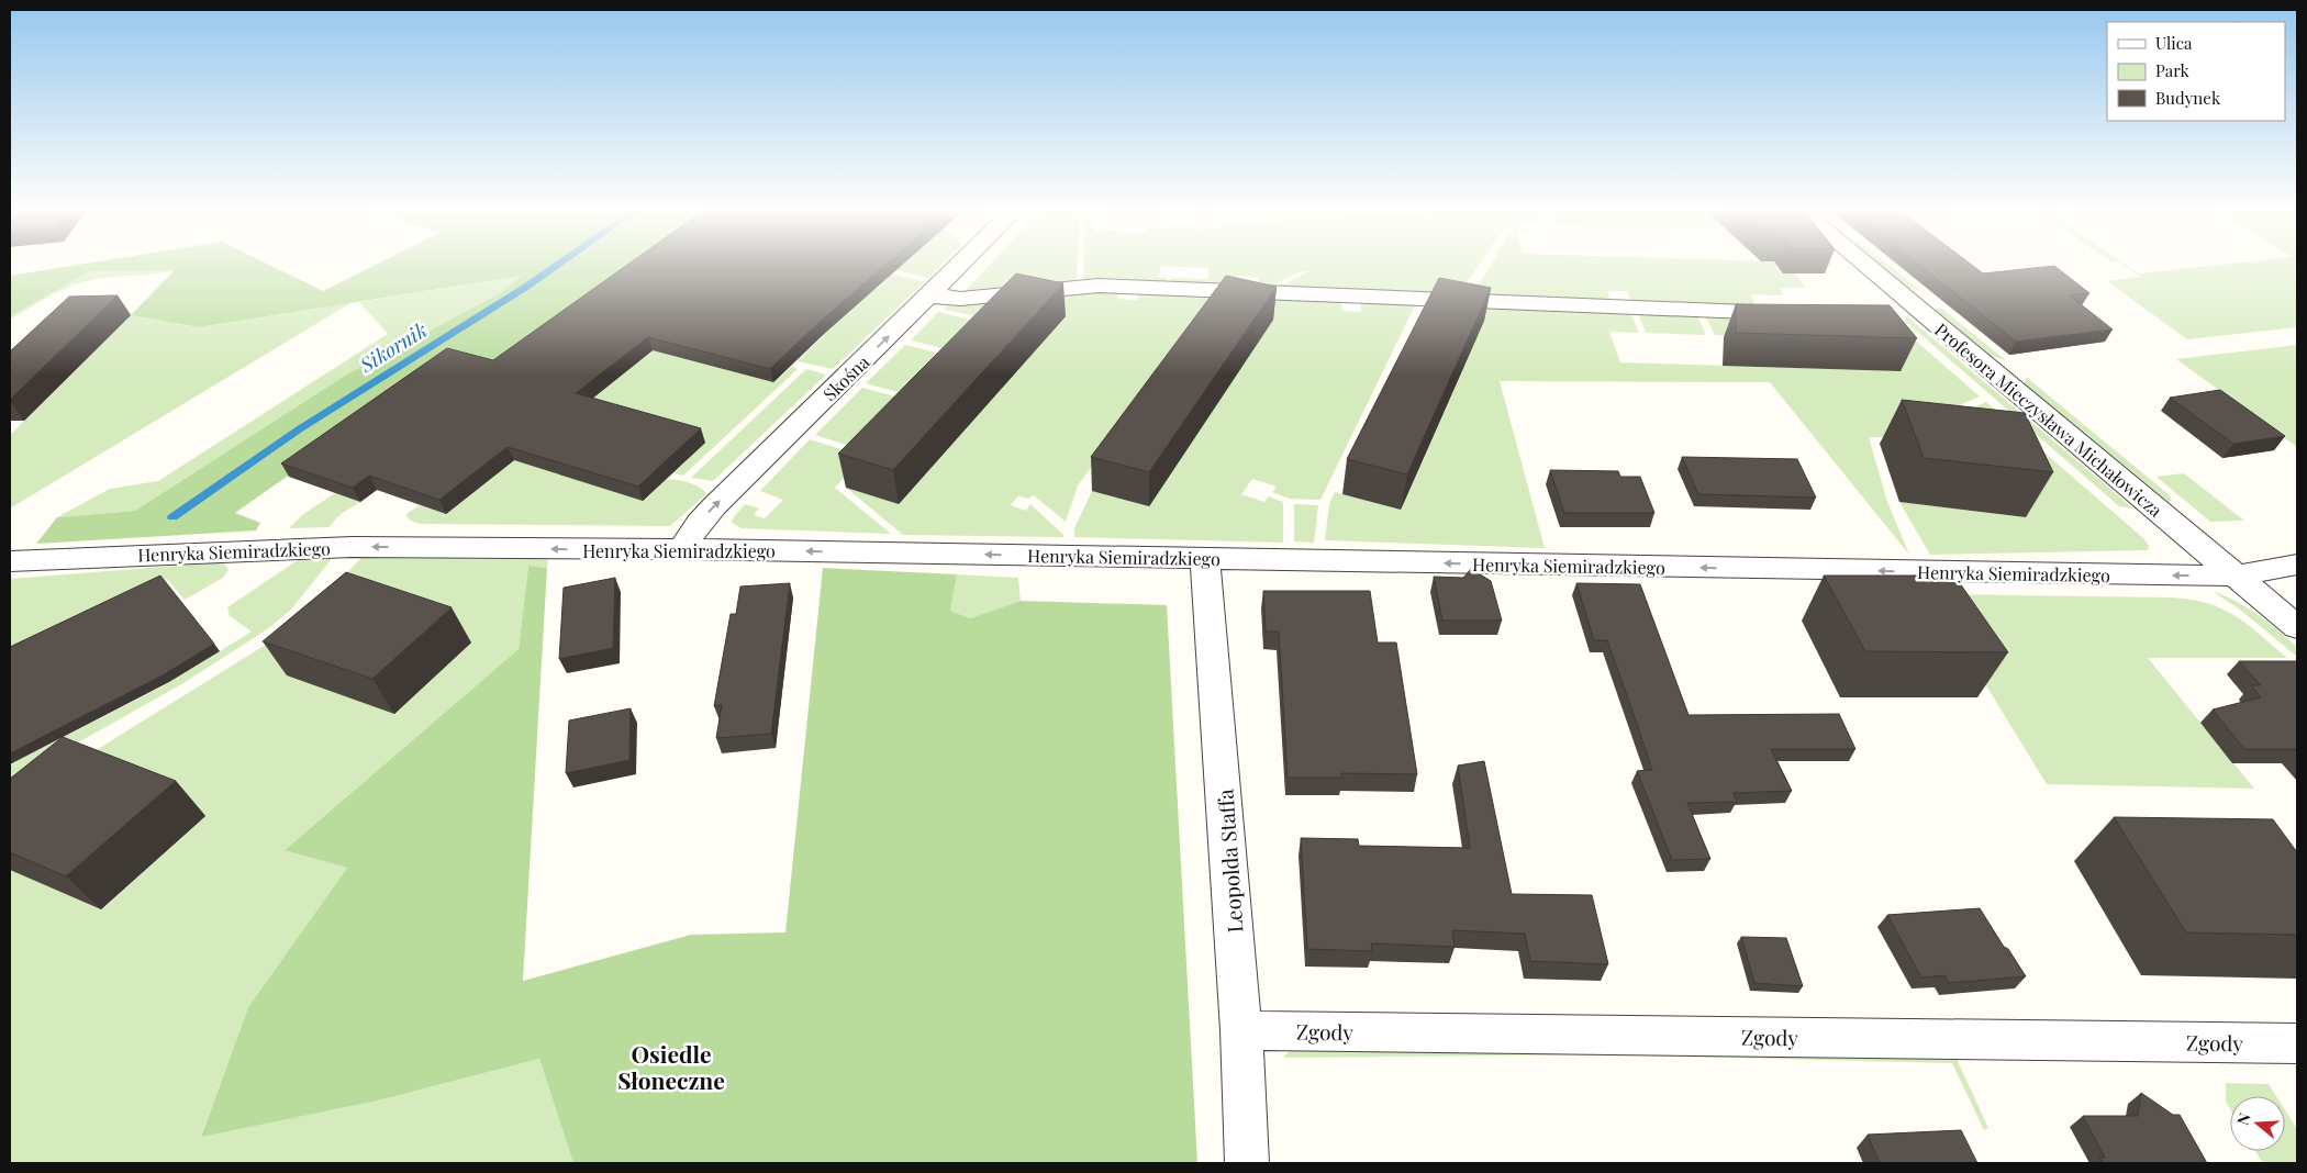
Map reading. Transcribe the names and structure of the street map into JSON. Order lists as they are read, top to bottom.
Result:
{
  "streets": {
    "street": [
      "Skośna",
      "Profesora Mieczysława Michałowicza",
      "Henryka Siemiradzkiego",
      "Leopolda Staffa",
      "Zgody"
    ]
  },
  "crossings": [
    ["Skośna", "Henryka Siemiradzkiego"],
    ["Profesora Mieczysława Michałowicza", "Henryka Siemiradzkiego"],
    ["Henryka Siemiradzkiego", "Leopolda Staffa"],
    ["Leopolda Staffa", "Zgody"]
  ],
  "one_way": ["Skośna"],
  "districts": ["Osiedle Słoneczne"],
  "water": ["Sikornik"],
  "legend": ["Ulica", "Park", "Budynek"],
  "north": "left"
}
